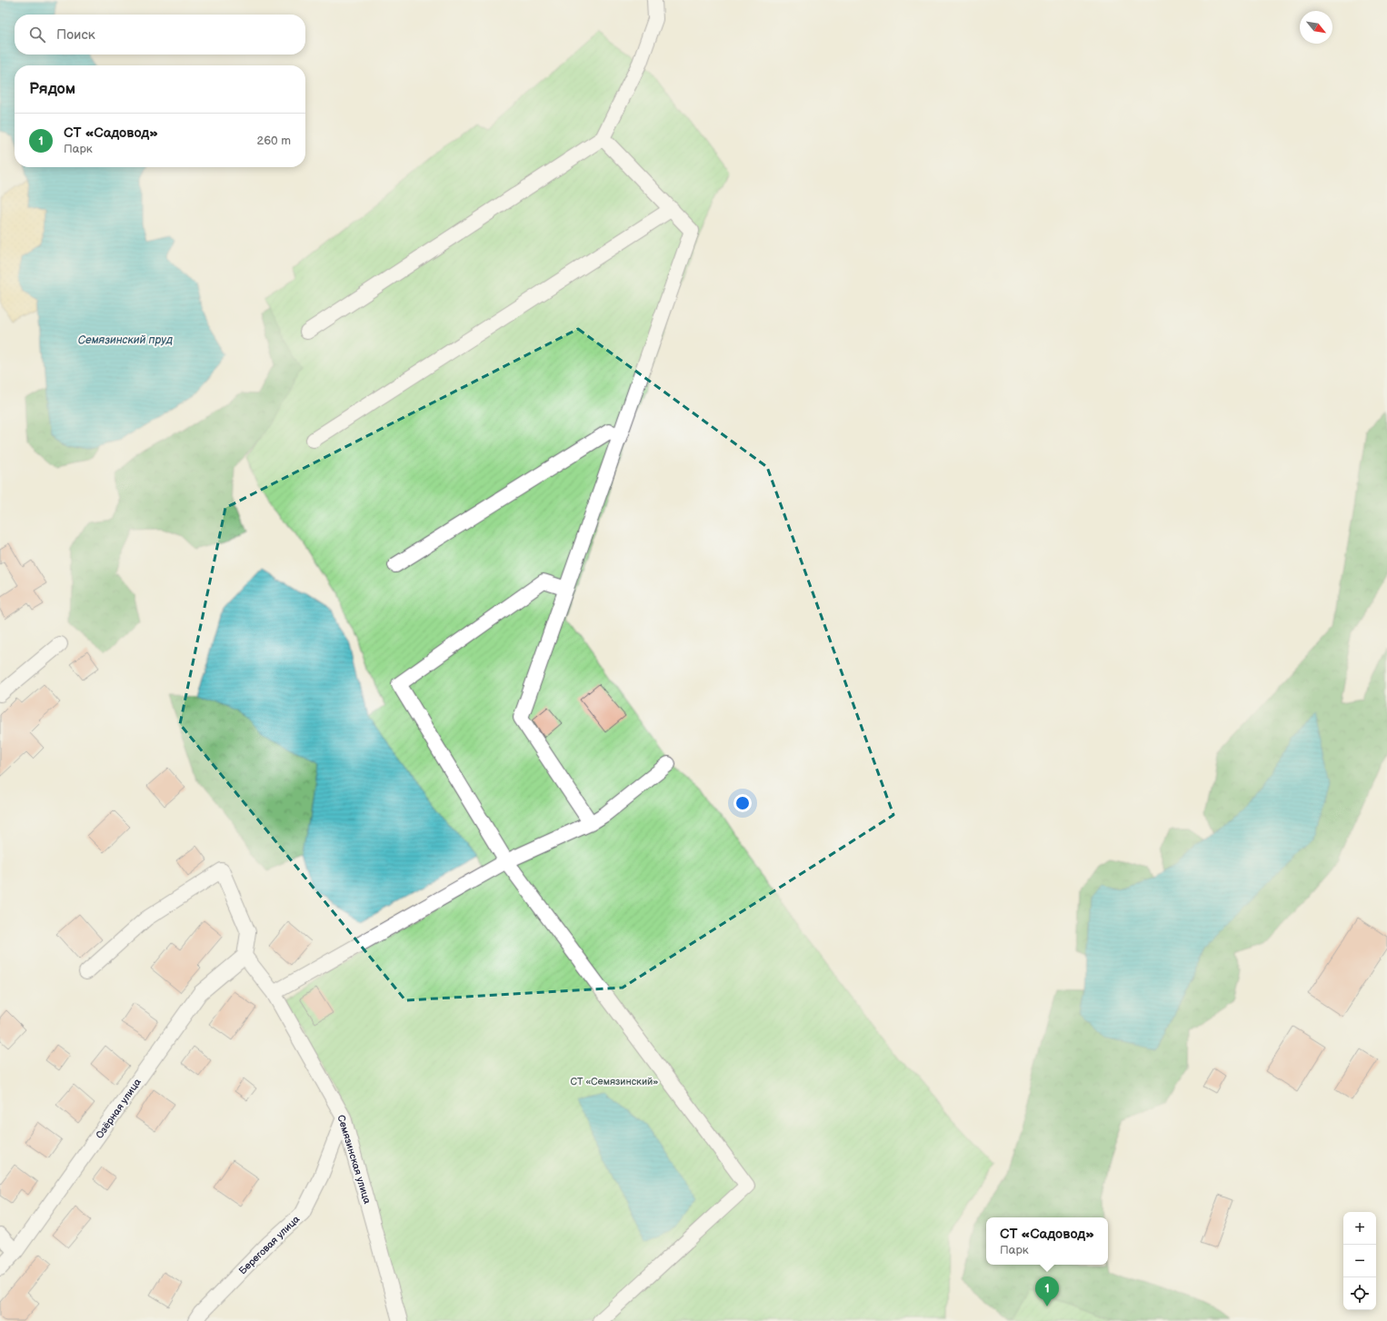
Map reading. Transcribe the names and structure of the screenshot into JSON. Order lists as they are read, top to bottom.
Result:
{
  "streets": {
    "street": ["Озёрная улица", "Семязинская улица", "Береговая улица"]
  },
  "crossings": [
    ["Озёрная улица", "Семязинская улица"],
    ["Семязинская улица", "Береговая улица"]
  ],
  "water": ["Семязинский пруд"],
  "parks": ["СТ «Семязинский»"],
  "north": "bottom right",
  "page": {
    "search": "Поиск",
    "heading": "Рядом",
    "list": [
      {
        "mark": "1",
        "name": "СТ «Садовод»",
        "note": "Парк",
        "value": "260 m"
      }
    ],
    "map_buttons": ["+", "−"],
    "popup": ["СТ «Садовод»", "Парк"],
    "pins": "1"
  }
}
